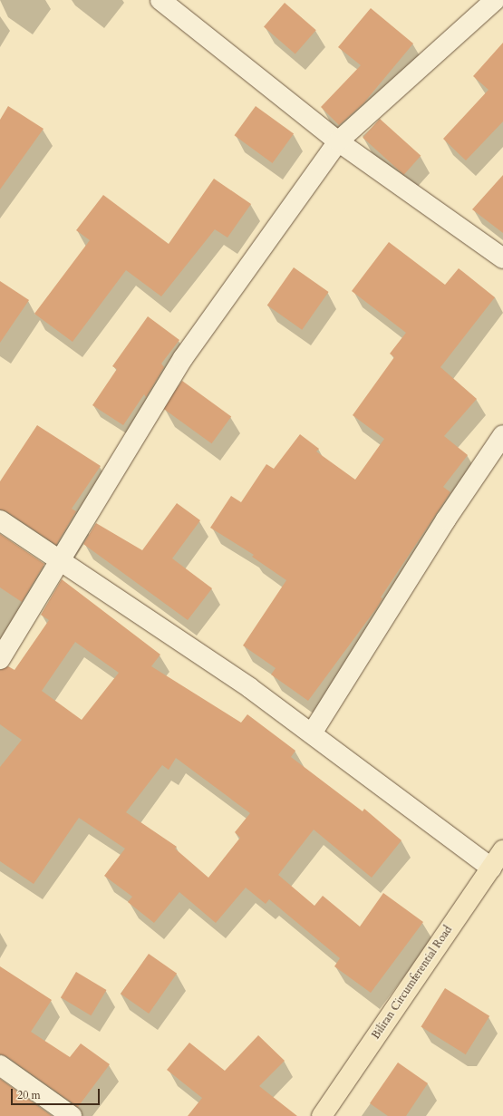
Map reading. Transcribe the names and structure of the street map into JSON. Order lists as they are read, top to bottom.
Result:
{
  "streets": {
    "main road": ["Biliran Circumferential Road"]
  },
  "scale_bar": "20 m"
}
